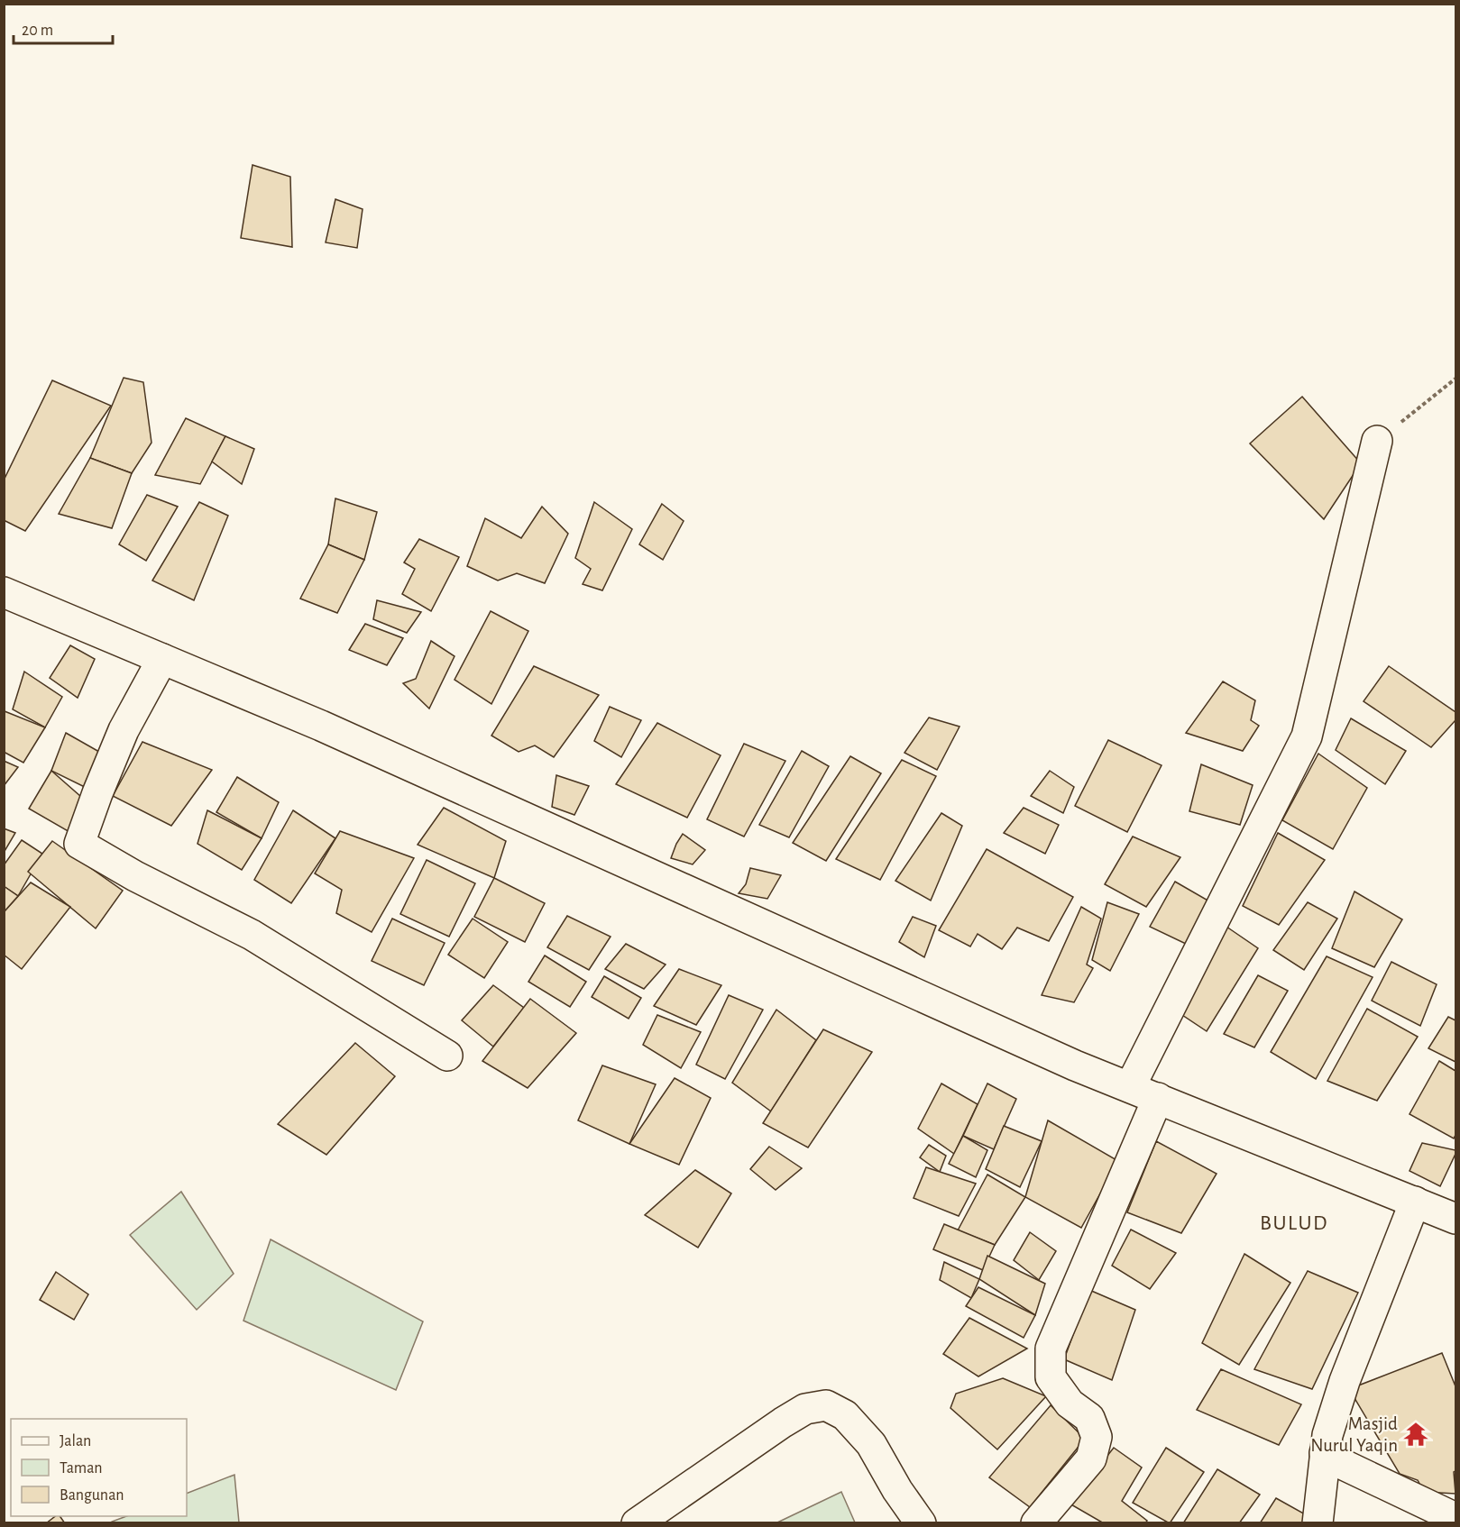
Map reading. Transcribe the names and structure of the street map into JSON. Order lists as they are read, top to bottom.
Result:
{
  "districts": ["BULUD"],
  "places": {
    "temple": ["Masjid Nurul Yaqin"]
  },
  "legend": ["Jalan", "Taman", "Bangunan"],
  "scale_bar": "20 m"
}
